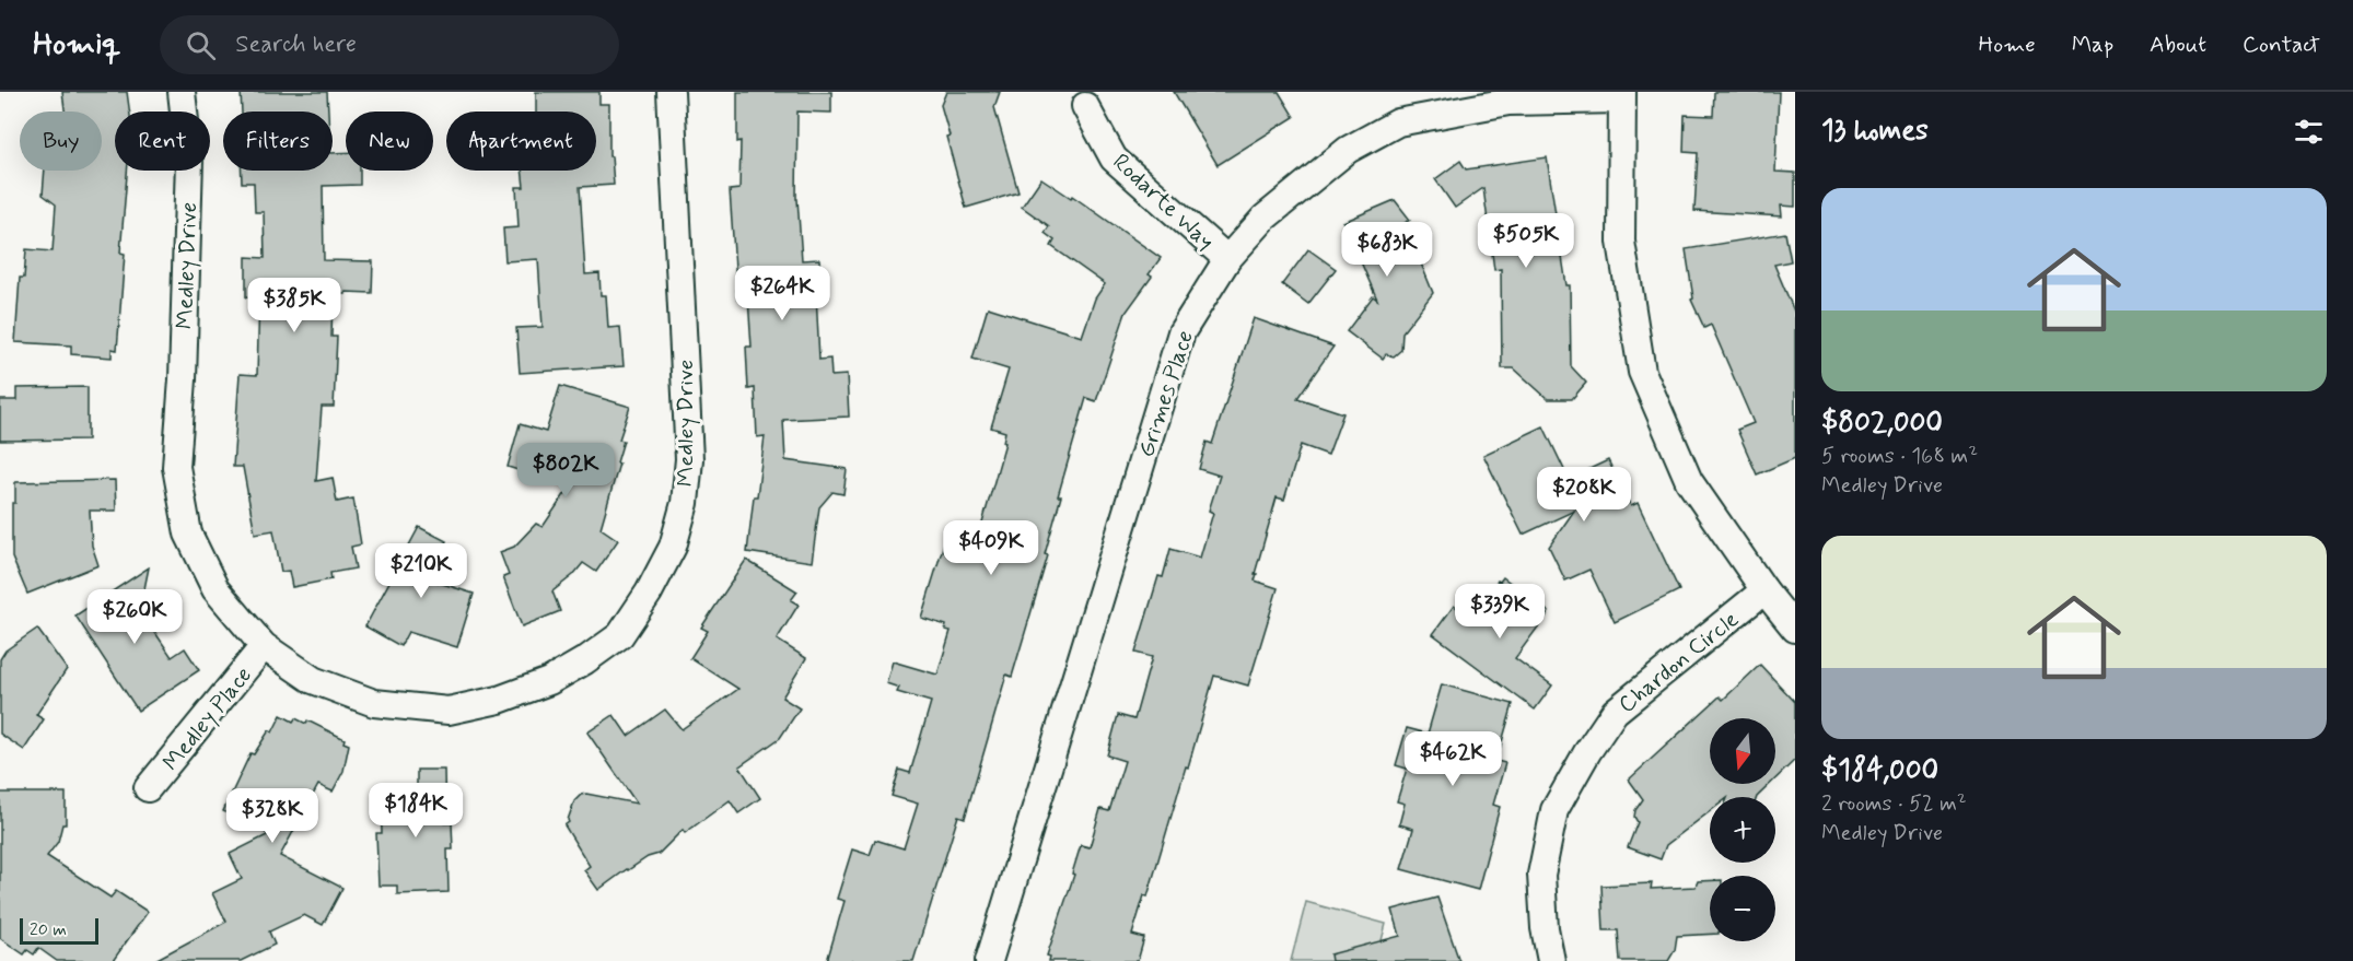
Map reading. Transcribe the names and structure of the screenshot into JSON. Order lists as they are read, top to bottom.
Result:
{
  "streets": {
    "street": [
      "Rodarte Way",
      "Medley Drive",
      "Grimes Place",
      "Chardon Circle",
      "Medley Place"
    ]
  },
  "crossings": [
    ["Rodarte Way", "Grimes Place"],
    ["Medley Drive", "Medley Place"]
  ],
  "scale_bar": "20 m",
  "north": "bottom",
  "page": {
    "header": "Homiq",
    "search": "Search here",
    "nav": [
      "Home",
      "Map",
      "About",
      "Contact"
    ],
    "heading": "13 homes",
    "chip": [
      "Buy",
      "Rent",
      "Filters",
      "New",
      "Apartment"
    ],
    "list": [
      {
        "name": "$802,000",
        "note": "5 rooms · 168 m² · Medley Drive"
      },
      {
        "name": "$184,000",
        "note": "2 rooms · 52 m² · Medley Drive"
      }
    ],
    "price": [
      "$505K",
      "$683K",
      "$264K",
      "$385K",
      "$802K",
      "$208K",
      "$409K",
      "$210K",
      "$339K",
      "$260K",
      "$462K",
      "$184K",
      "$328K"
    ],
    "map_buttons": ["+", "−"],
    "scale": "20 m"
  }
}
